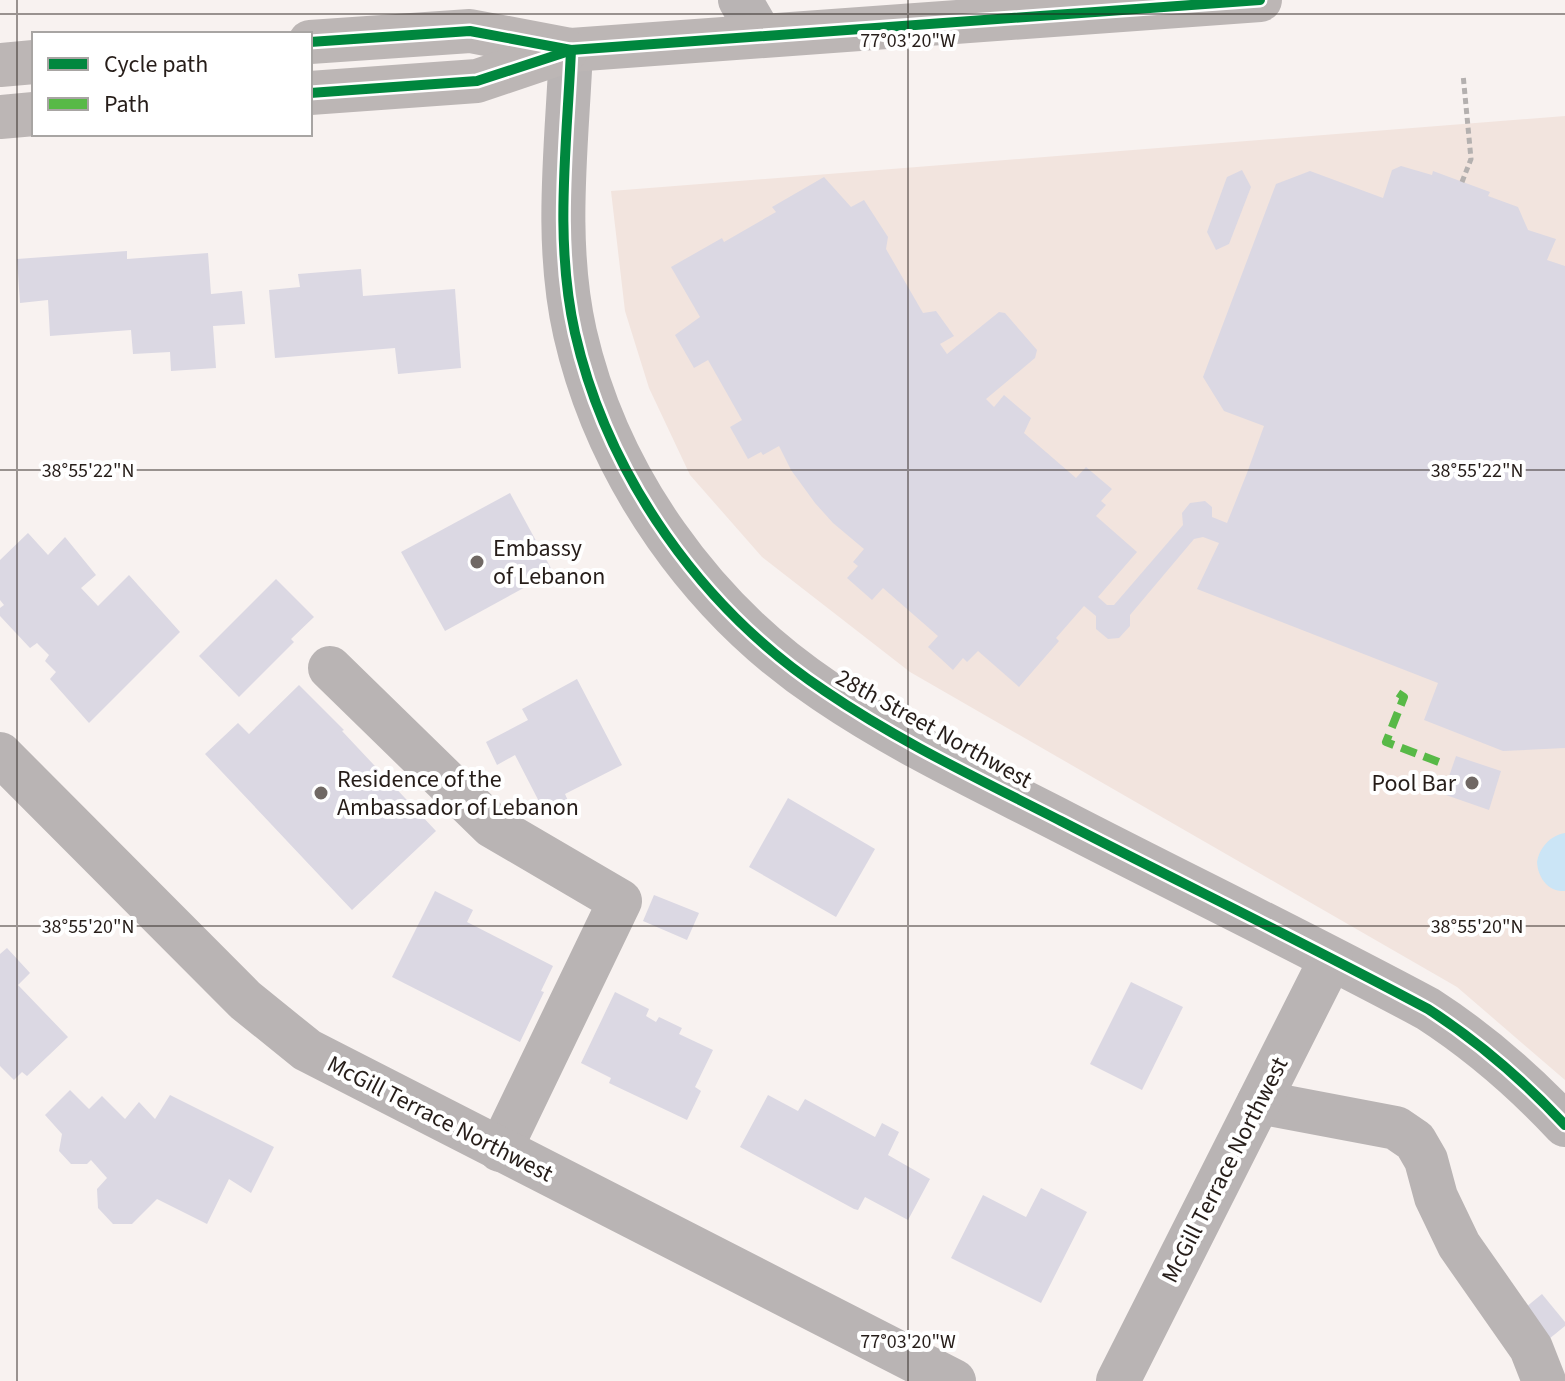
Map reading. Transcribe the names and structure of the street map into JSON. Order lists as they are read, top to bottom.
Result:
{
  "streets": {
    "street": ["28th Street Northwest", "McGill Terrace Northwest"]
  },
  "crossings": [
    ["28th Street Northwest", "McGill Terrace Northwest"]
  ],
  "places": ["Embassy of Lebanon", "Pool Bar", "Residence of the Ambassador of Lebanon"],
  "legend": ["Cycle path", "Path"],
  "coordinates": ["77°03'20\"W", "38°55'22\"N", "38°55'20\"N"]
}
